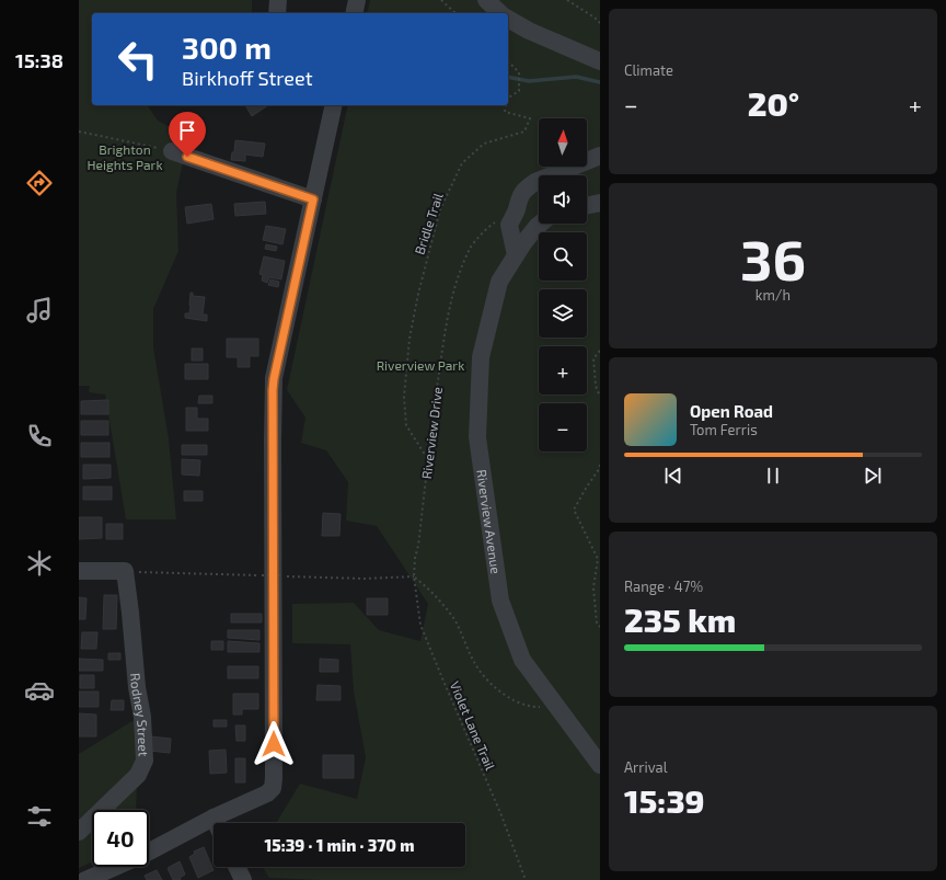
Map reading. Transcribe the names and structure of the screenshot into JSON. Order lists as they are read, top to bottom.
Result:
{
  "streets": {
    "street": ["Riverview Avenue", "Rodney Street"],
    "path": ["Bridle Trail", "Riverview Drive", "Violet Lane Trail"]
  },
  "crossings": [
    ["Bridle Trail", "Riverview Drive"],
    ["Riverview Drive", "Violet Lane Trail"]
  ],
  "parks": ["Brighton Heights Park", "Riverview Park"],
  "north": "top",
  "page": {
    "tabs": "15:38",
    "tile": [
      "Climate",
      ["36", "km/h"],
      ["Range · 47%", "235 km"],
      ["Arrival", "15:39"]
    ],
    "turn": ["300 m", "Birkhoff Street"],
    "heat": ["−", "20°", "+"],
    "map_buttons": ["+", "−"],
    "song": ["Open Road", "Tom Ferris"],
    "limit": "40",
    "trip": "15:39 · 1 min · 370 m"
  }
}
